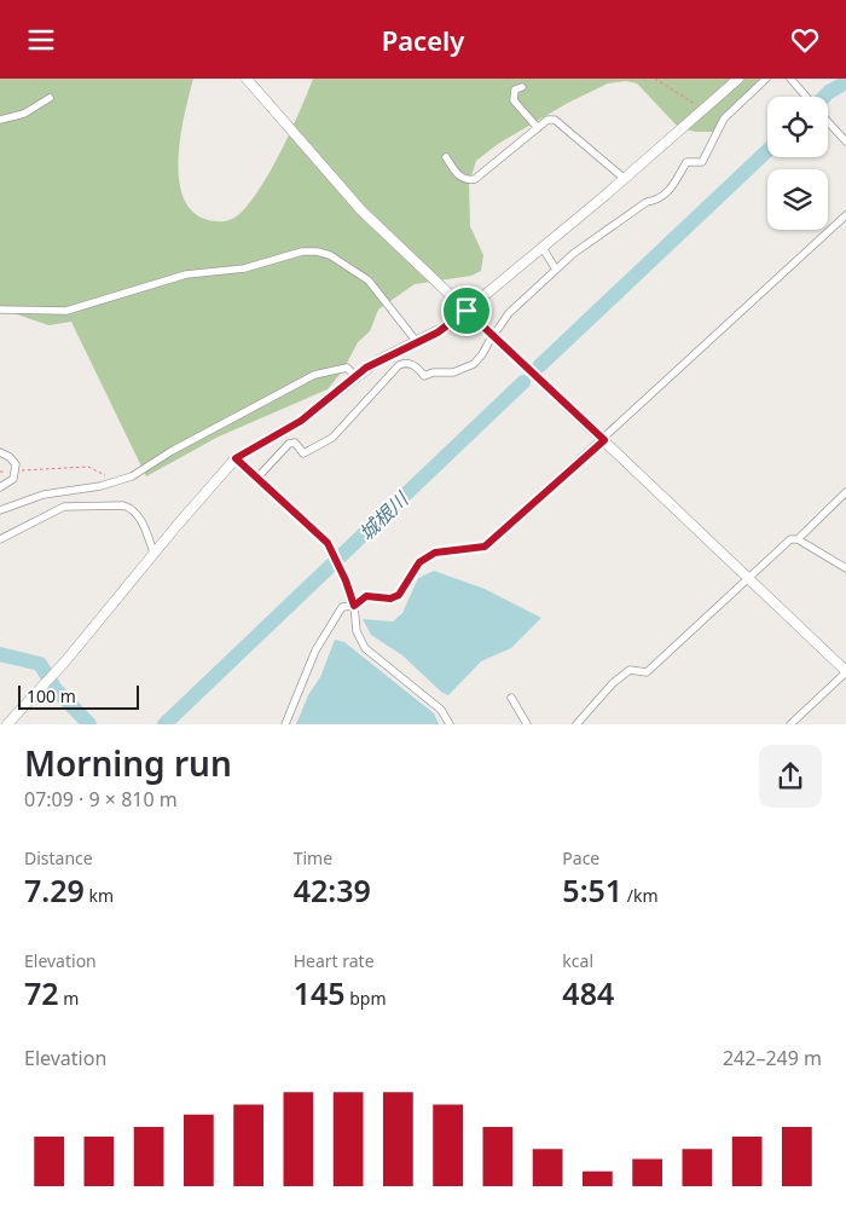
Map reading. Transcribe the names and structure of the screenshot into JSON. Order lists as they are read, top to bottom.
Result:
{
  "water": ["城根川"],
  "scale_bar": "100 m",
  "page": {
    "header": "Pacely",
    "scale": "100 m",
    "heading": ["Morning run", "07:09 · 9 × 810 m"],
    "stats": [
      ["Distance", "7.29 km"],
      ["Time", "42:39"],
      ["Pace", "5:51 /km"],
      ["Elevation", "72 m"],
      ["Heart rate", "145 bpm"],
      ["kcal", "484"]
    ],
    "chart": ["Elevation", "242–249 m"]
  }
}
